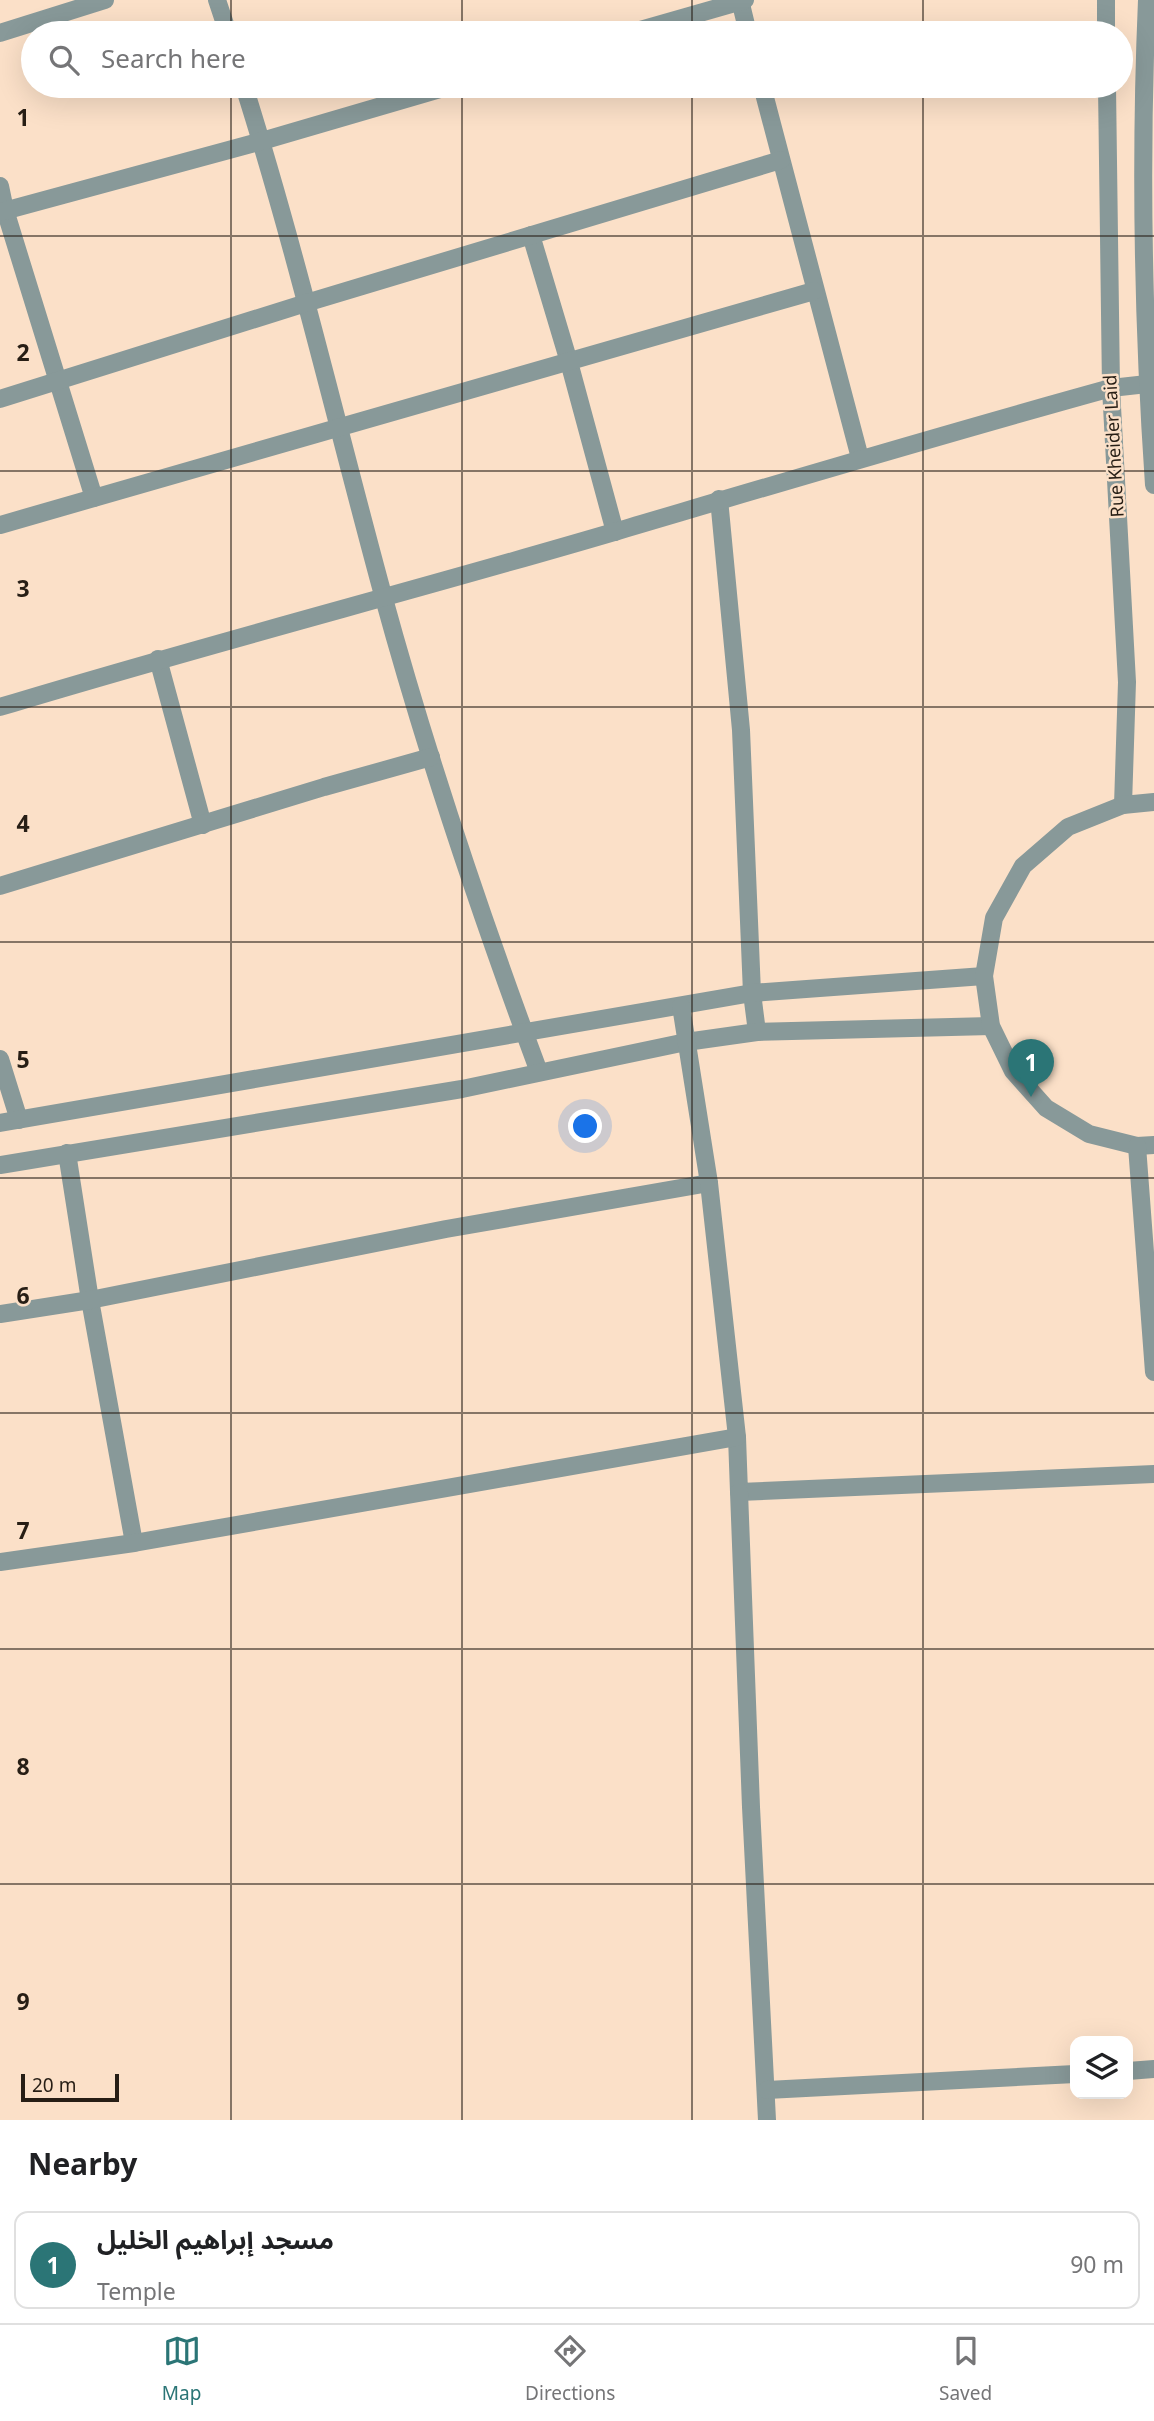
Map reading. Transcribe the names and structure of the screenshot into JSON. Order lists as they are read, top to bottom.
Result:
{
  "streets": {
    "street": ["Rue Kheider Laid"]
  },
  "scale_bar": "20 m",
  "page": {
    "search": "Search here",
    "pins": "1",
    "scale": "20 m",
    "heading": "Nearby",
    "list": [
      {
        "mark": "1",
        "name": "مسجد إبراهيم الخليل",
        "note": "Temple",
        "value": "90 m"
      }
    ],
    "nav": ["Map", "Directions", "Saved"]
  },
  "grid": {
    "rows": [
      "1",
      "2",
      "3",
      "4",
      "5",
      "6",
      "7",
      "8",
      "9"
    ]
  }
}
